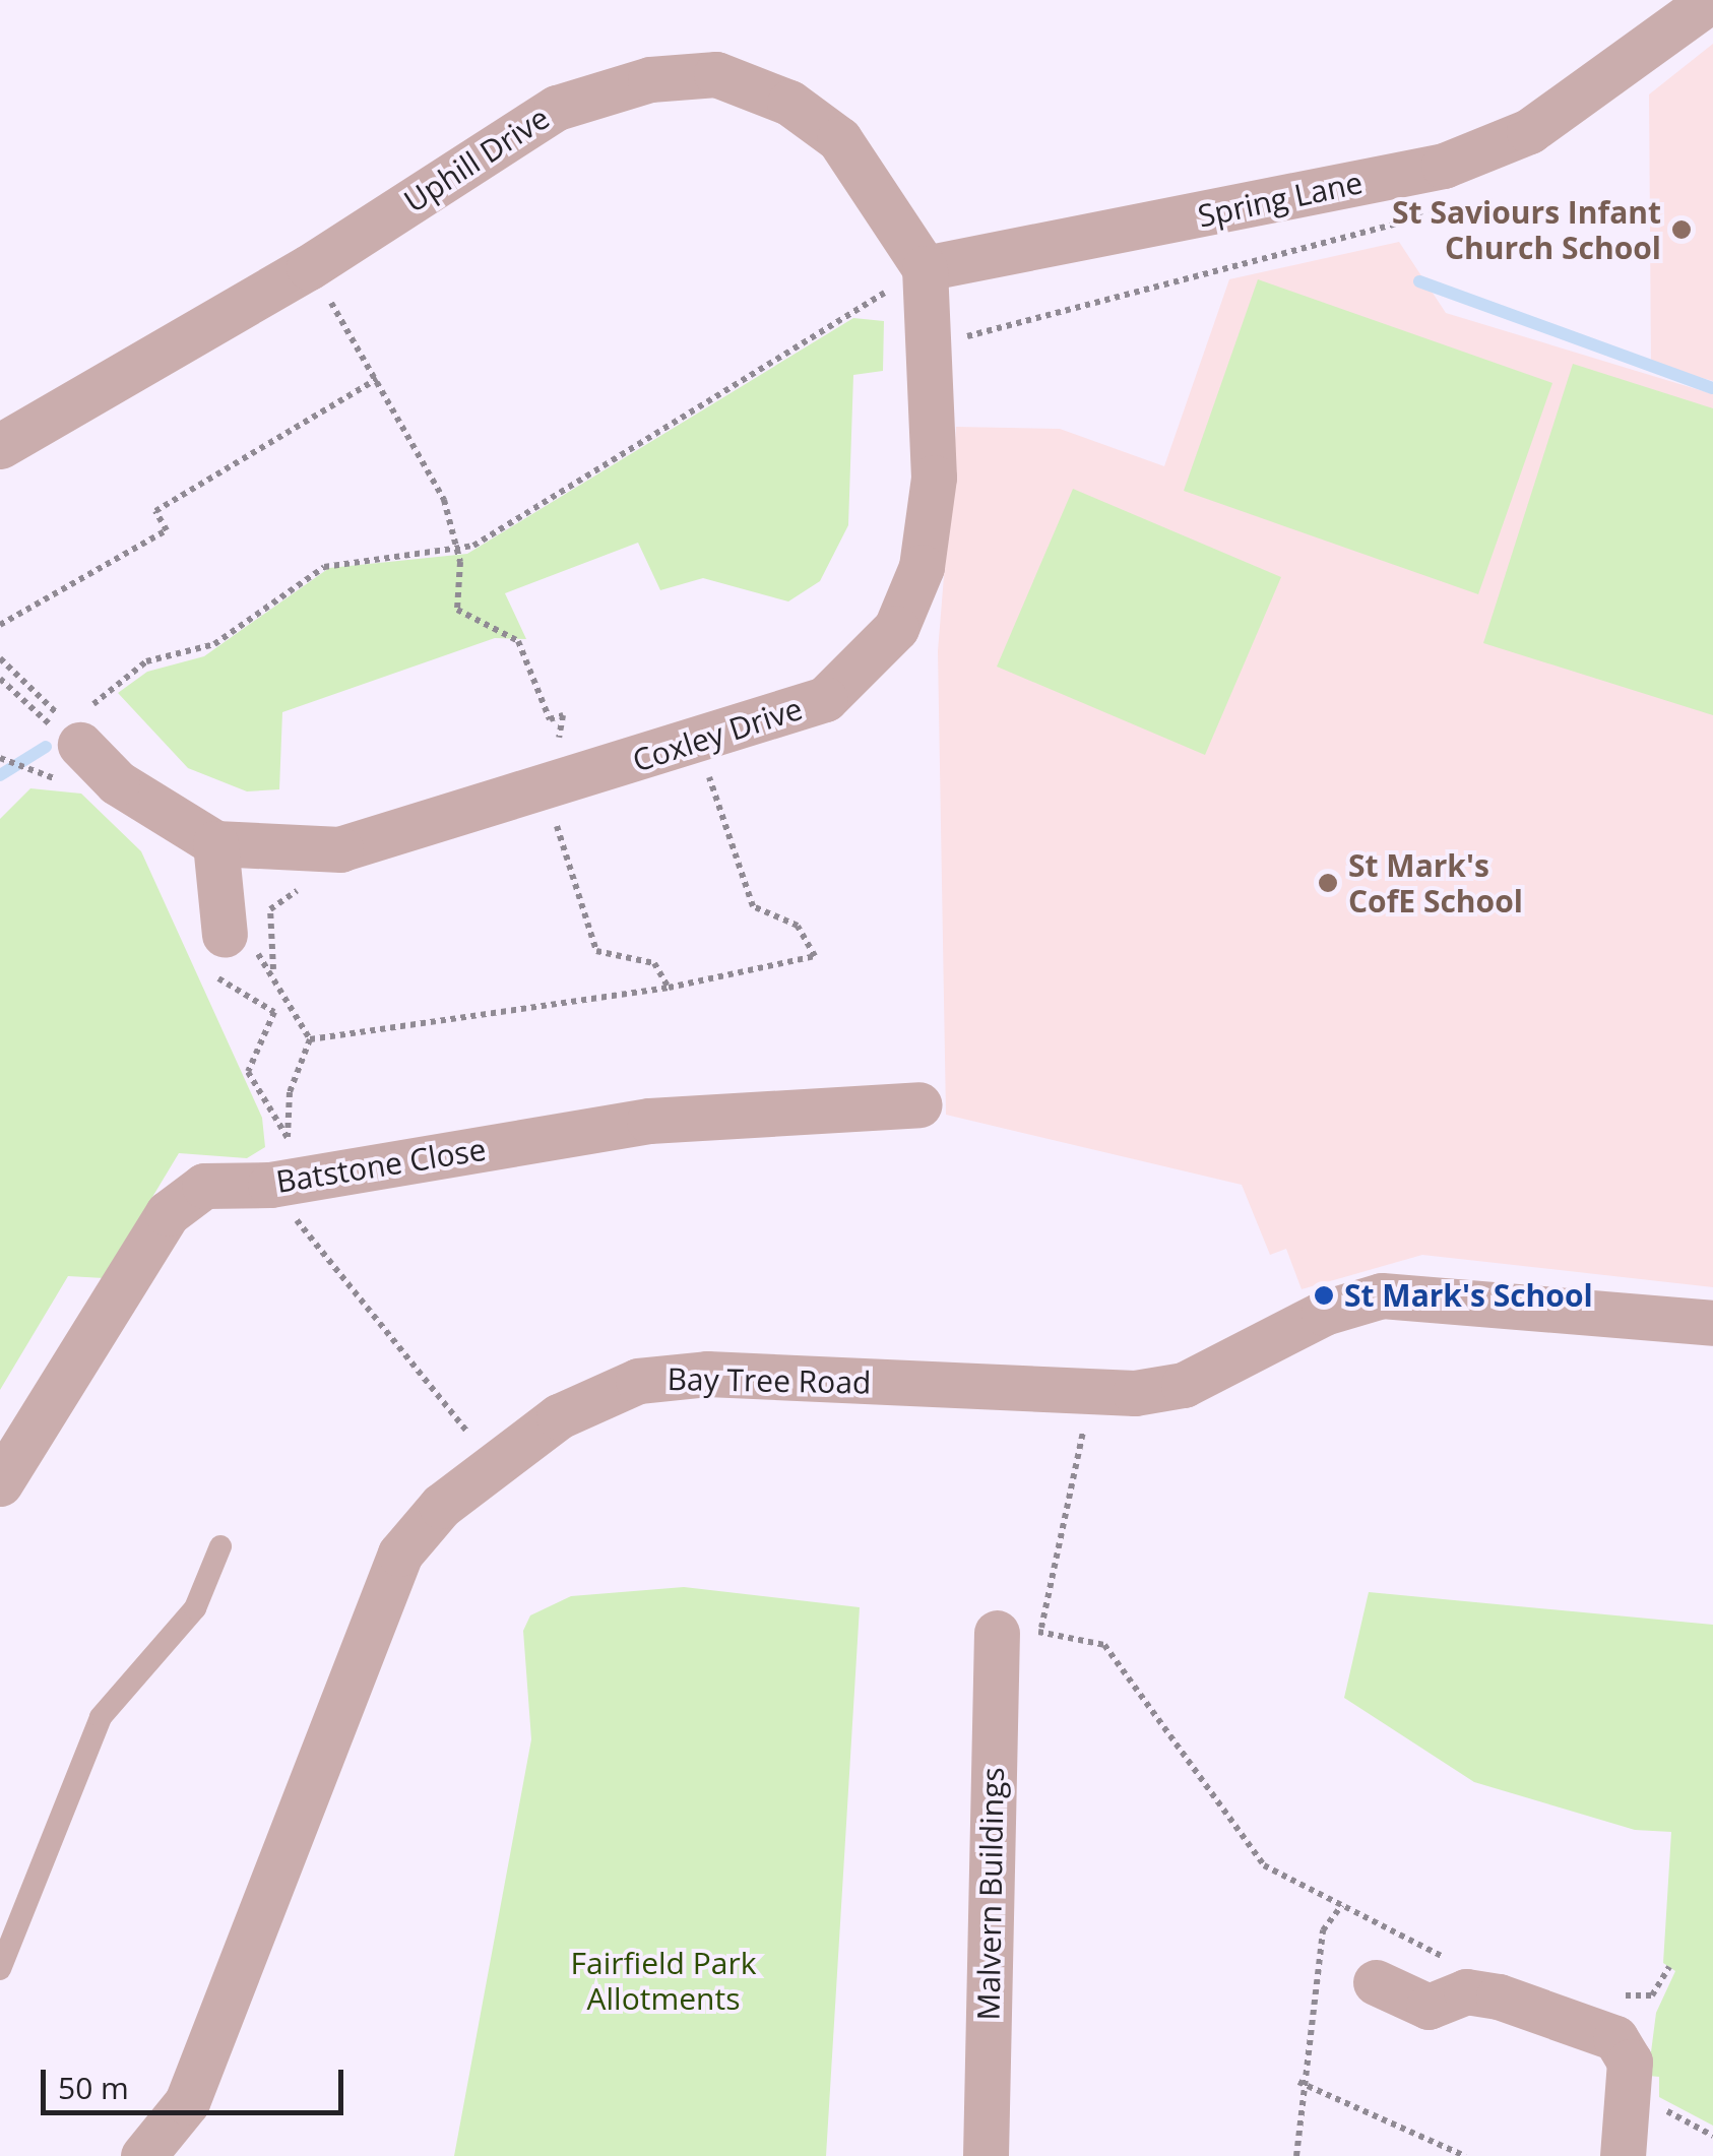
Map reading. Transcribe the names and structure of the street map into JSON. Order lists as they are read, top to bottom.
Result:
{
  "streets": {
    "street": [
      "Uphill Drive",
      "Spring Lane",
      "Coxley Drive",
      "Batstone Close",
      "Bay Tree Road",
      "Malvern Buildings"
    ]
  },
  "crossings": [
    ["Uphill Drive", "Spring Lane"],
    ["Uphill Drive", "Coxley Drive"],
    ["Spring Lane", "Coxley Drive"]
  ],
  "parks": ["Fairfield Park Allotments"],
  "places": ["St Saviours Infant Church School", "St Mark's CofE School", "St Mark's School"],
  "scale_bar": "50 m"
}
